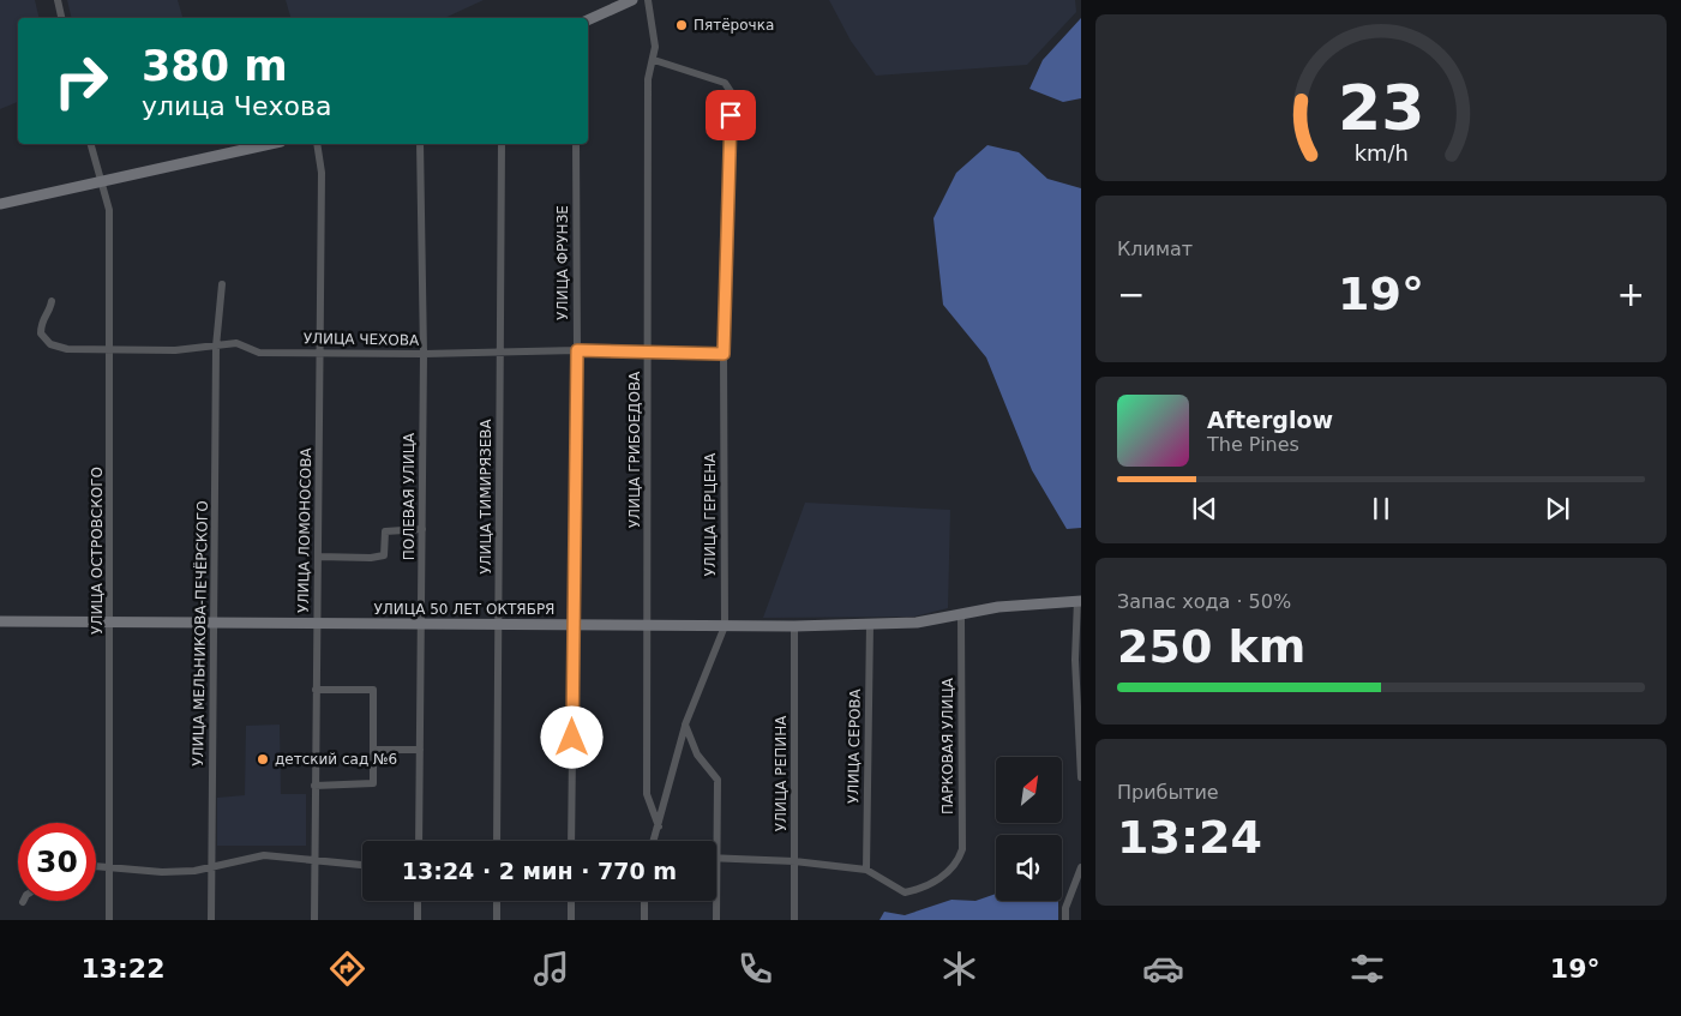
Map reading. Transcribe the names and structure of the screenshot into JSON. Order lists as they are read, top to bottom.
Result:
{
  "streets": {
    "street": [
      "УЛИЦА ФРУНЗЕ",
      "УЛИЦА ЧЕХОВА",
      "УЛИЦА ГРИБОЕДОВА",
      "ПОЛЕВАЯ УЛИЦА",
      "УЛИЦА ТИМИРЯЗЕВА",
      "УЛИЦА ГЕРЦЕНА",
      "УЛИЦА ЛОМОНОСОВА",
      "УЛИЦА ОСТРОВСКОГО",
      "УЛИЦА 50 ЛЕТ ОКТЯБРЯ",
      "УЛИЦА МЕЛЬНИКОВА-ПЕЧЁРСКОГО",
      "УЛИЦА СЕРОВА",
      "ПАРКОВАЯ УЛИЦА",
      "УЛИЦА РЕПИНА"
    ]
  },
  "crossings": [
    ["УЛИЦА ФРУНЗЕ", "УЛИЦА ЧЕХОВА"],
    ["УЛИЦА ФРУНЗЕ", "УЛИЦА 50 ЛЕТ ОКТЯБРЯ"],
    ["УЛИЦА ЧЕХОВА", "УЛИЦА ГРИБОЕДОВА"],
    ["УЛИЦА ЧЕХОВА", "ПОЛЕВАЯ УЛИЦА"],
    ["УЛИЦА ЧЕХОВА", "УЛИЦА ТИМИРЯЗЕВА"],
    ["УЛИЦА ЧЕХОВА", "УЛИЦА ГЕРЦЕНА"],
    ["УЛИЦА ЧЕХОВА", "УЛИЦА ЛОМОНОСОВА"],
    ["УЛИЦА ЧЕХОВА", "УЛИЦА ОСТРОВСКОГО"],
    ["УЛИЦА ЧЕХОВА", "УЛИЦА МЕЛЬНИКОВА-ПЕЧЁРСКОГО"],
    ["УЛИЦА ГРИБОЕДОВА", "УЛИЦА ГЕРЦЕНА"],
    ["УЛИЦА ГРИБОЕДОВА", "УЛИЦА 50 ЛЕТ ОКТЯБРЯ"],
    ["ПОЛЕВАЯ УЛИЦА", "УЛИЦА 50 ЛЕТ ОКТЯБРЯ"],
    ["УЛИЦА ТИМИРЯЗЕВА", "УЛИЦА 50 ЛЕТ ОКТЯБРЯ"],
    ["УЛИЦА ГЕРЦЕНА", "УЛИЦА 50 ЛЕТ ОКТЯБРЯ"],
    ["УЛИЦА ЛОМОНОСОВА", "УЛИЦА 50 ЛЕТ ОКТЯБРЯ"],
    ["УЛИЦА ОСТРОВСКОГО", "УЛИЦА 50 ЛЕТ ОКТЯБРЯ"],
    ["УЛИЦА 50 ЛЕТ ОКТЯБРЯ", "УЛИЦА МЕЛЬНИКОВА-ПЕЧЁРСКОГО"],
    ["УЛИЦА 50 ЛЕТ ОКТЯБРЯ", "УЛИЦА СЕРОВА"],
    ["УЛИЦА 50 ЛЕТ ОКТЯБРЯ", "ПАРКОВАЯ УЛИЦА"],
    ["УЛИЦА 50 ЛЕТ ОКТЯБРЯ", "УЛИЦА РЕПИНА"],
    ["УЛИЦА СЕРОВА", "ПАРКОВАЯ УЛИЦА"]
  ],
  "places": ["Пятёрочка", "детский сад №6"],
  "north": "top right",
  "page": {
    "turn": ["380 m", "улица Чехова"],
    "tile": [
      "Климат",
      ["Запас хода · 50%", "250 km"],
      ["Прибытие", "13:24"]
    ],
    "heat": ["−", "19°", "+"],
    "song": ["Afterglow", "The Pines"],
    "limit": "30",
    "trip": "13:24 · 2 мин · 770 m",
    "tabs": ["13:22", "19°"],
    "gauge": ["23", "km/h"]
  }
}
